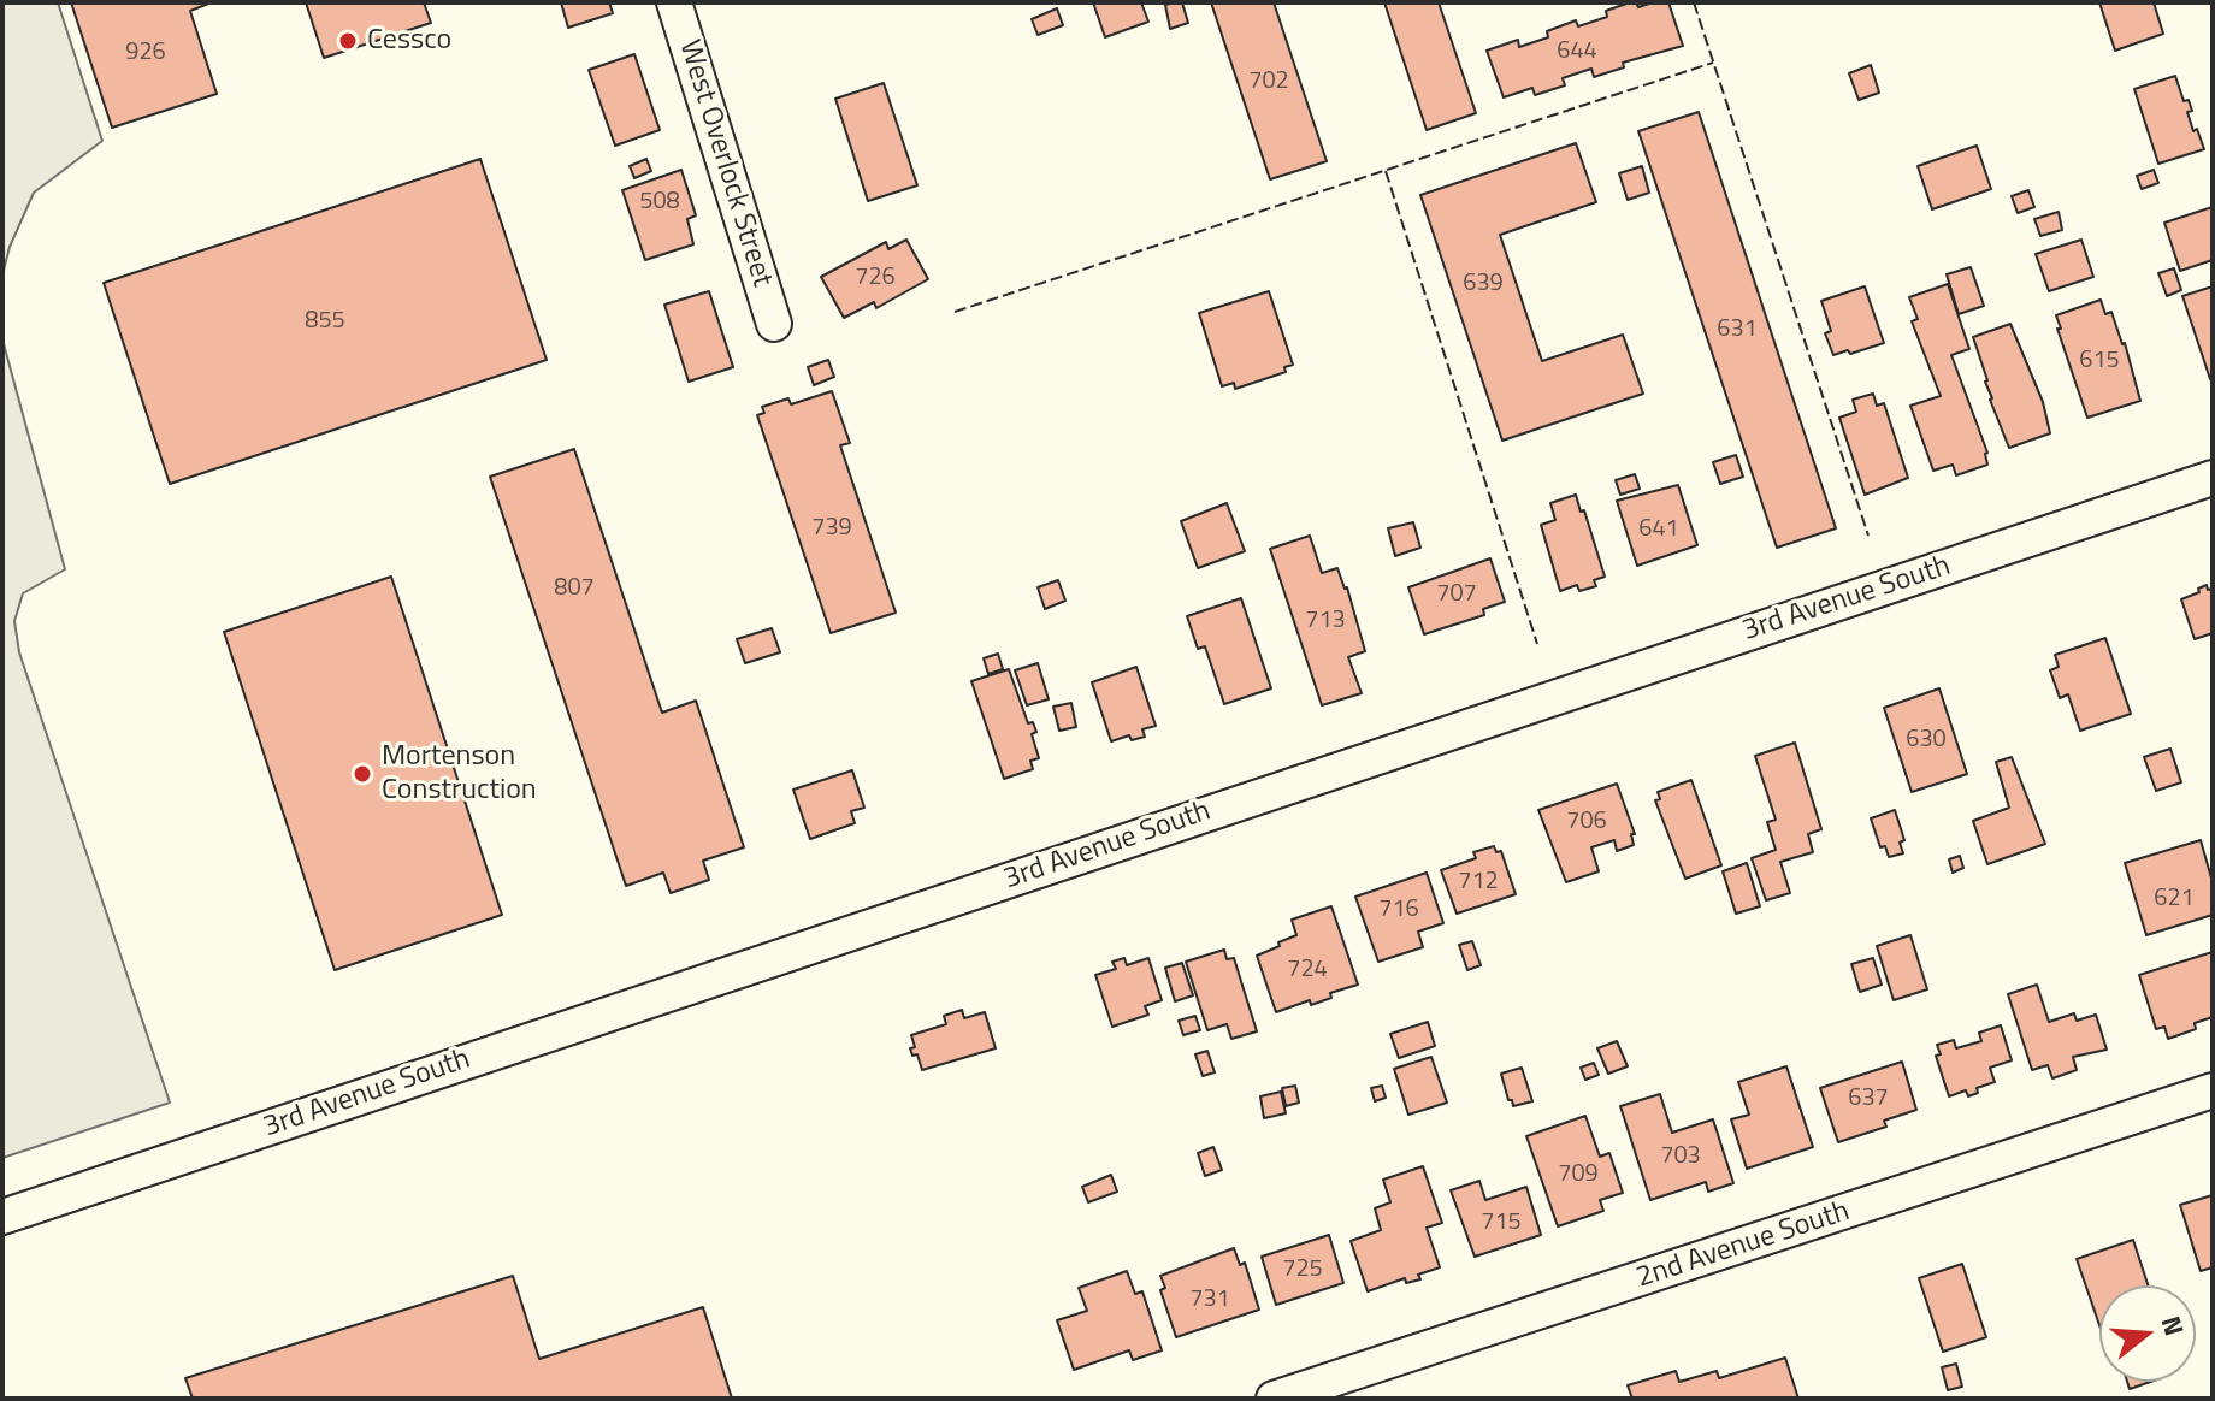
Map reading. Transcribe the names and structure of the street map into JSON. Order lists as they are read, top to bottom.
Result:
{
  "streets": {
    "street": ["West Overlock Street", "3rd Avenue South", "2nd Avenue South"]
  },
  "places": ["Cessco", "Mortenson Construction"],
  "house_numbers": [
    "644",
    "926",
    "702",
    "508",
    "726",
    "639",
    "855",
    "631",
    "615",
    "739",
    "641",
    "807",
    "707",
    "713",
    "630",
    "706",
    "712",
    "621",
    "716",
    "724",
    "637",
    "703",
    "709",
    "715",
    "725",
    "731"
  ],
  "north": "right"
}
